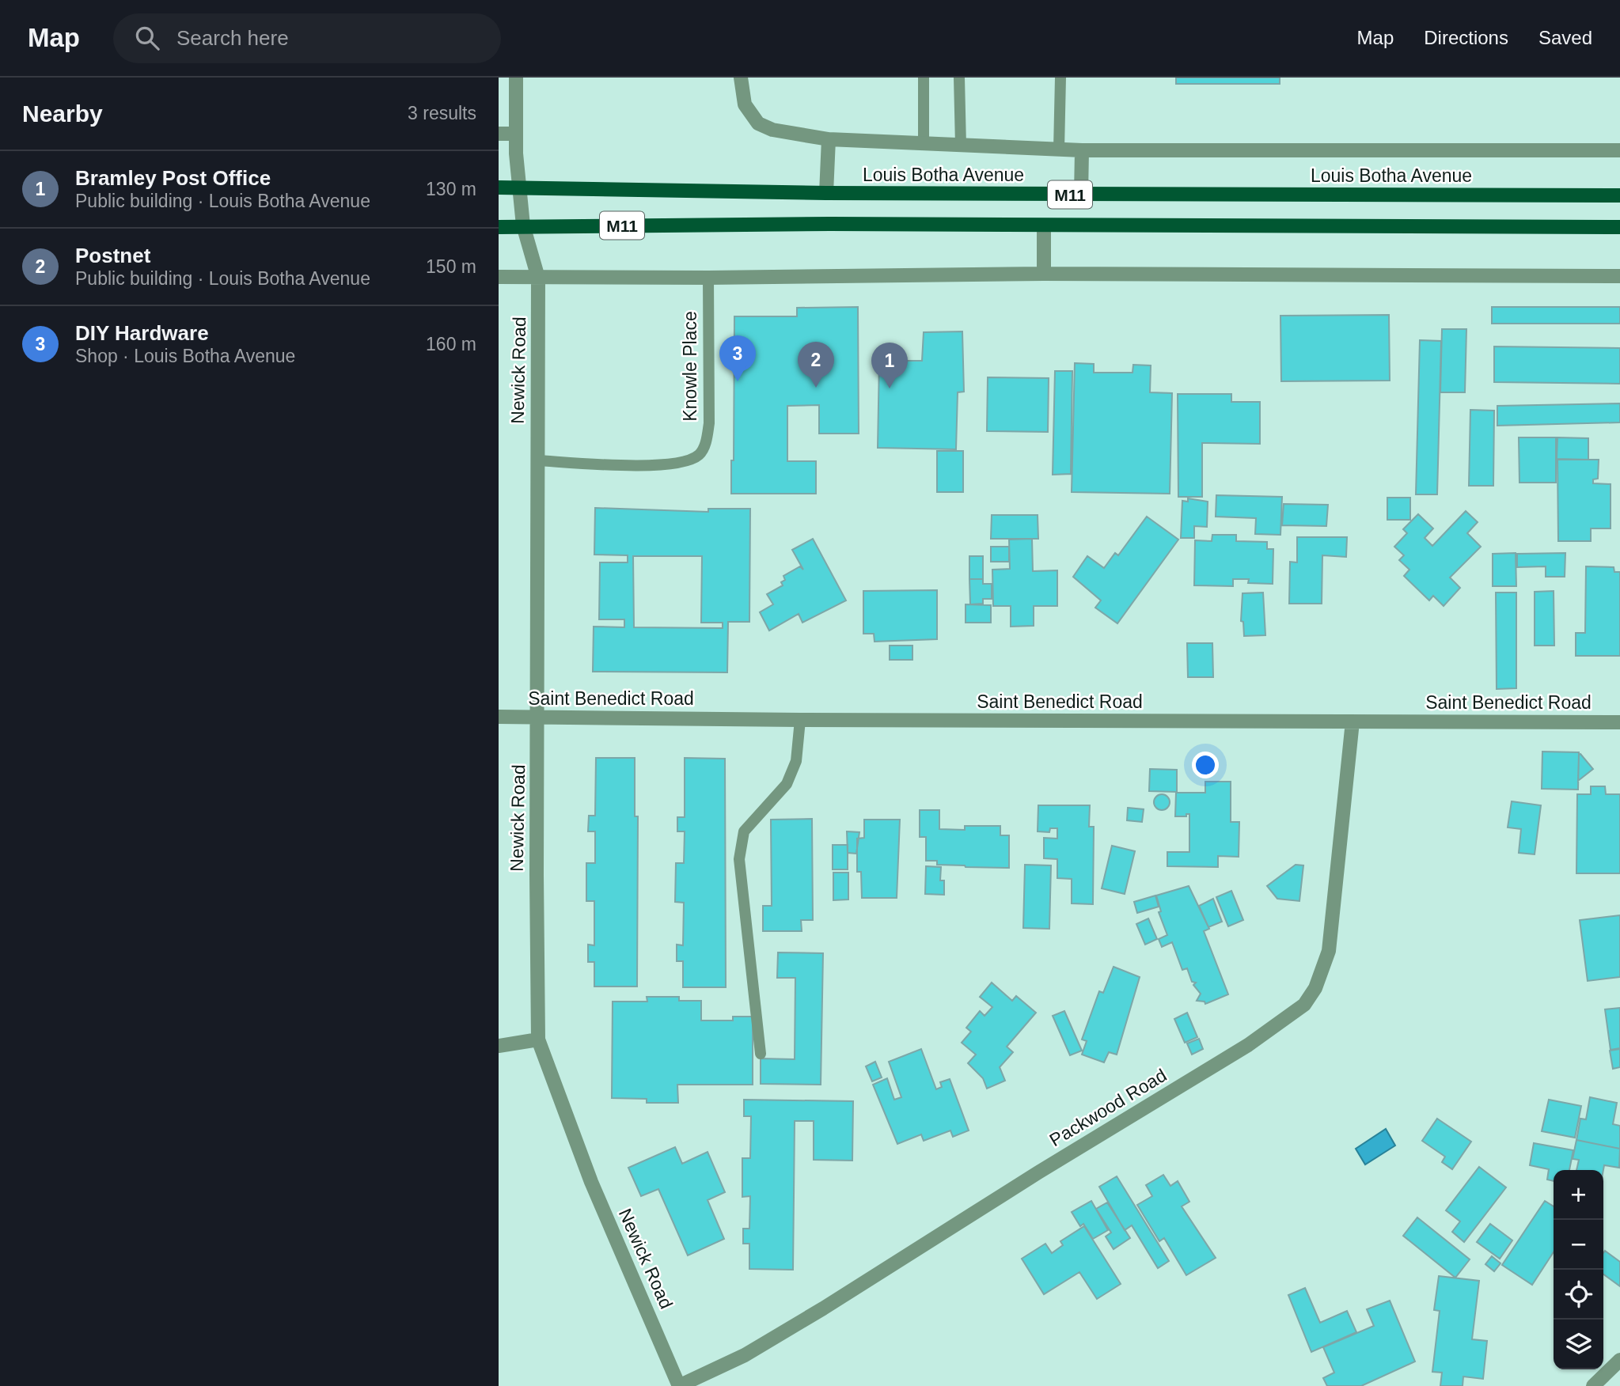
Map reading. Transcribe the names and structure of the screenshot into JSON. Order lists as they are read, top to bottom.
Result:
{
  "streets": {
    "main road": ["Louis Botha Avenue", "M11"],
    "street": ["Newick Road", "Saint Benedict Road", "Packwood Road"],
    "lane": ["Knowle Place"]
  },
  "crossings": [
    ["Louis Botha Avenue", "Newick Road"],
    ["M11", "Newick Road"],
    ["Knowle Place", "Newick Road"],
    ["Newick Road", "Saint Benedict Road"],
    ["Newick Road", "Packwood Road"],
    ["Saint Benedict Road", "Packwood Road"]
  ],
  "page": {
    "header": "Map",
    "search": "Search here",
    "nav": ["Map", "Directions", "Saved"],
    "heading": ["Nearby", "3 results"],
    "list": [
      {
        "mark": "1",
        "name": "Bramley Post Office",
        "note": "Public building · Louis Botha Avenue",
        "value": "130 m"
      },
      {
        "mark": "2",
        "name": "Postnet",
        "note": "Public building · Louis Botha Avenue",
        "value": "150 m"
      },
      {
        "mark": "3",
        "name": "DIY Hardware",
        "note": "Shop · Louis Botha Avenue",
        "value": "160 m"
      }
    ],
    "pins": ["3", "2", "1"],
    "map_buttons": ["+", "−"]
  }
}
